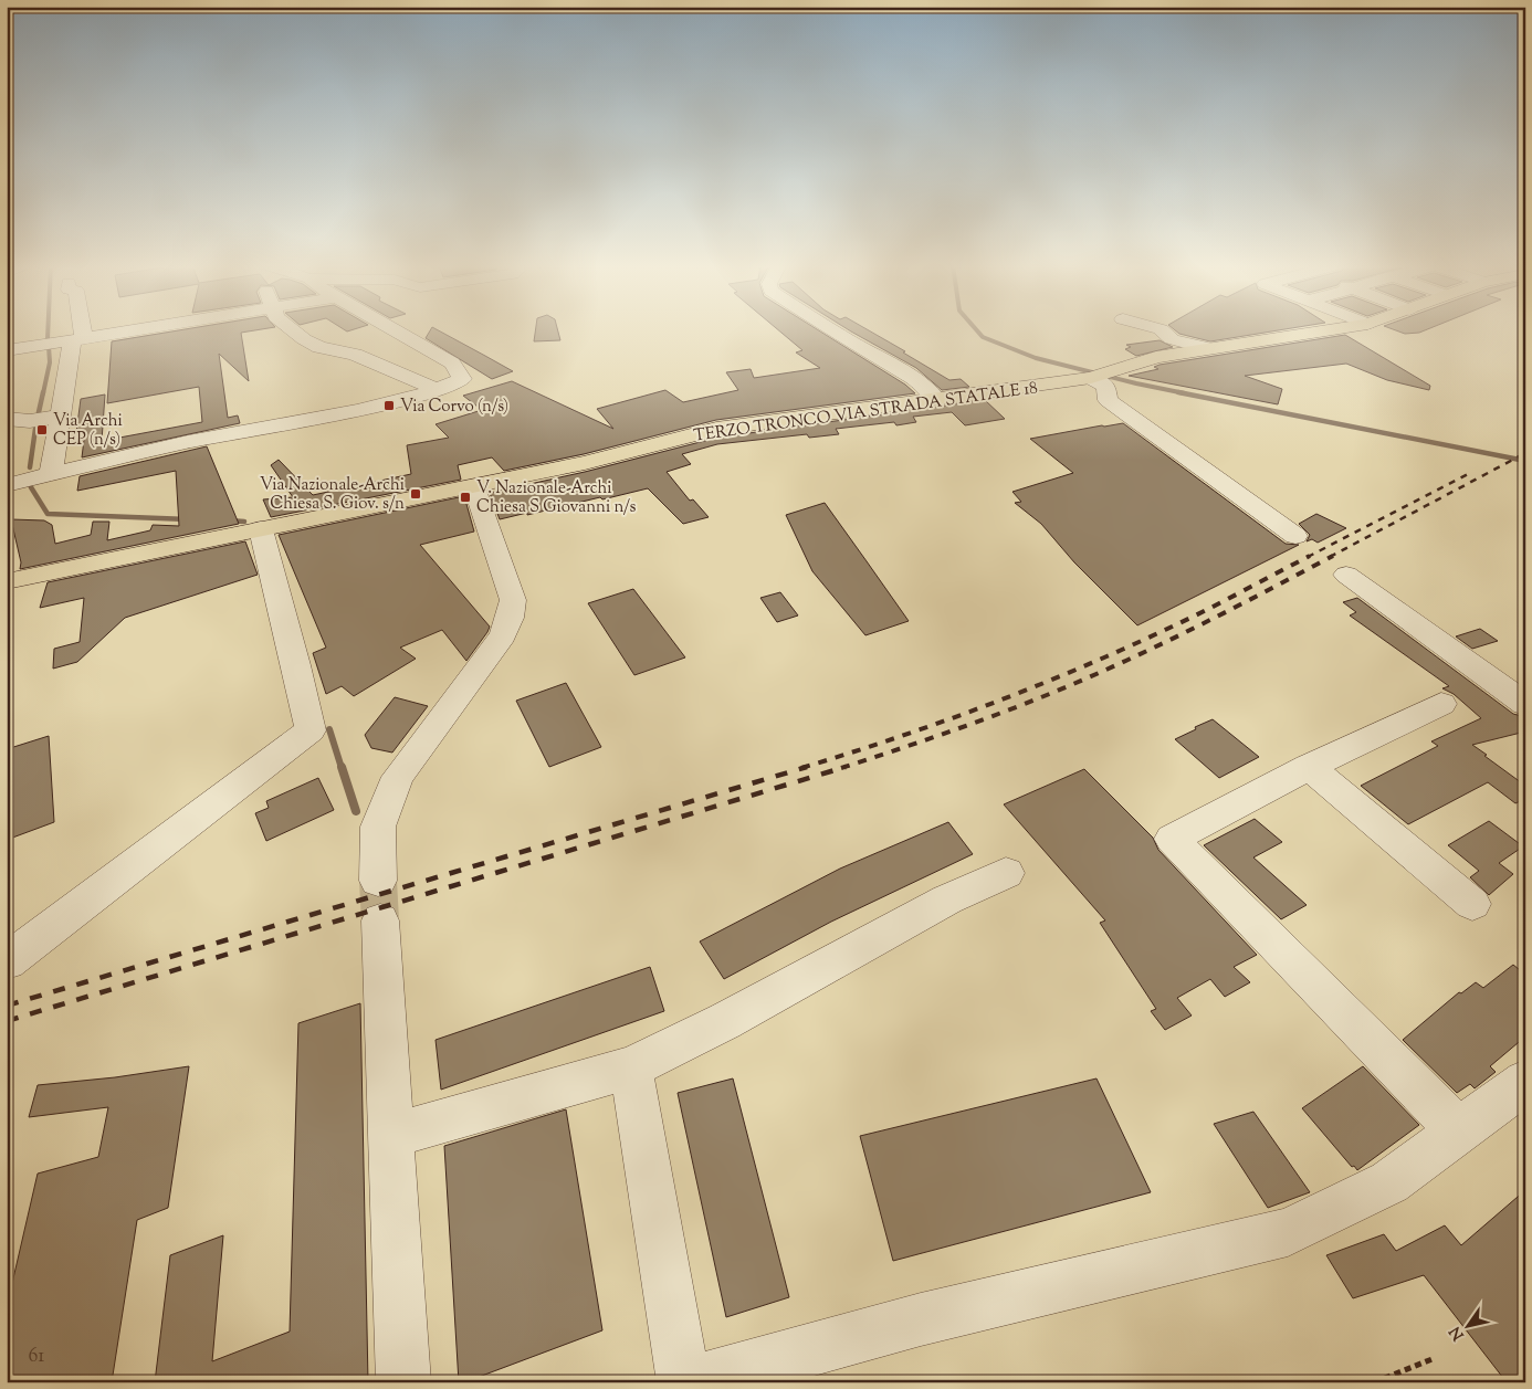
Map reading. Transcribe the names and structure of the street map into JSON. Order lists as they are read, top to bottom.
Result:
{
  "streets": {
    "main road": ["TERZO TRONCO VIA STRADA STATALE 18"]
  },
  "places": {
    "transit": [
      "Via Corvo (n/s)",
      "Via Archi CEP (n/s)",
      "Via Nazionale-Archi Chiesa S. Giov. s/n",
      "V. Nazionale-Archi Chiesa S Giovanni n/s"
    ]
  },
  "house_numbers": ["61"],
  "north": "bottom left"
}
